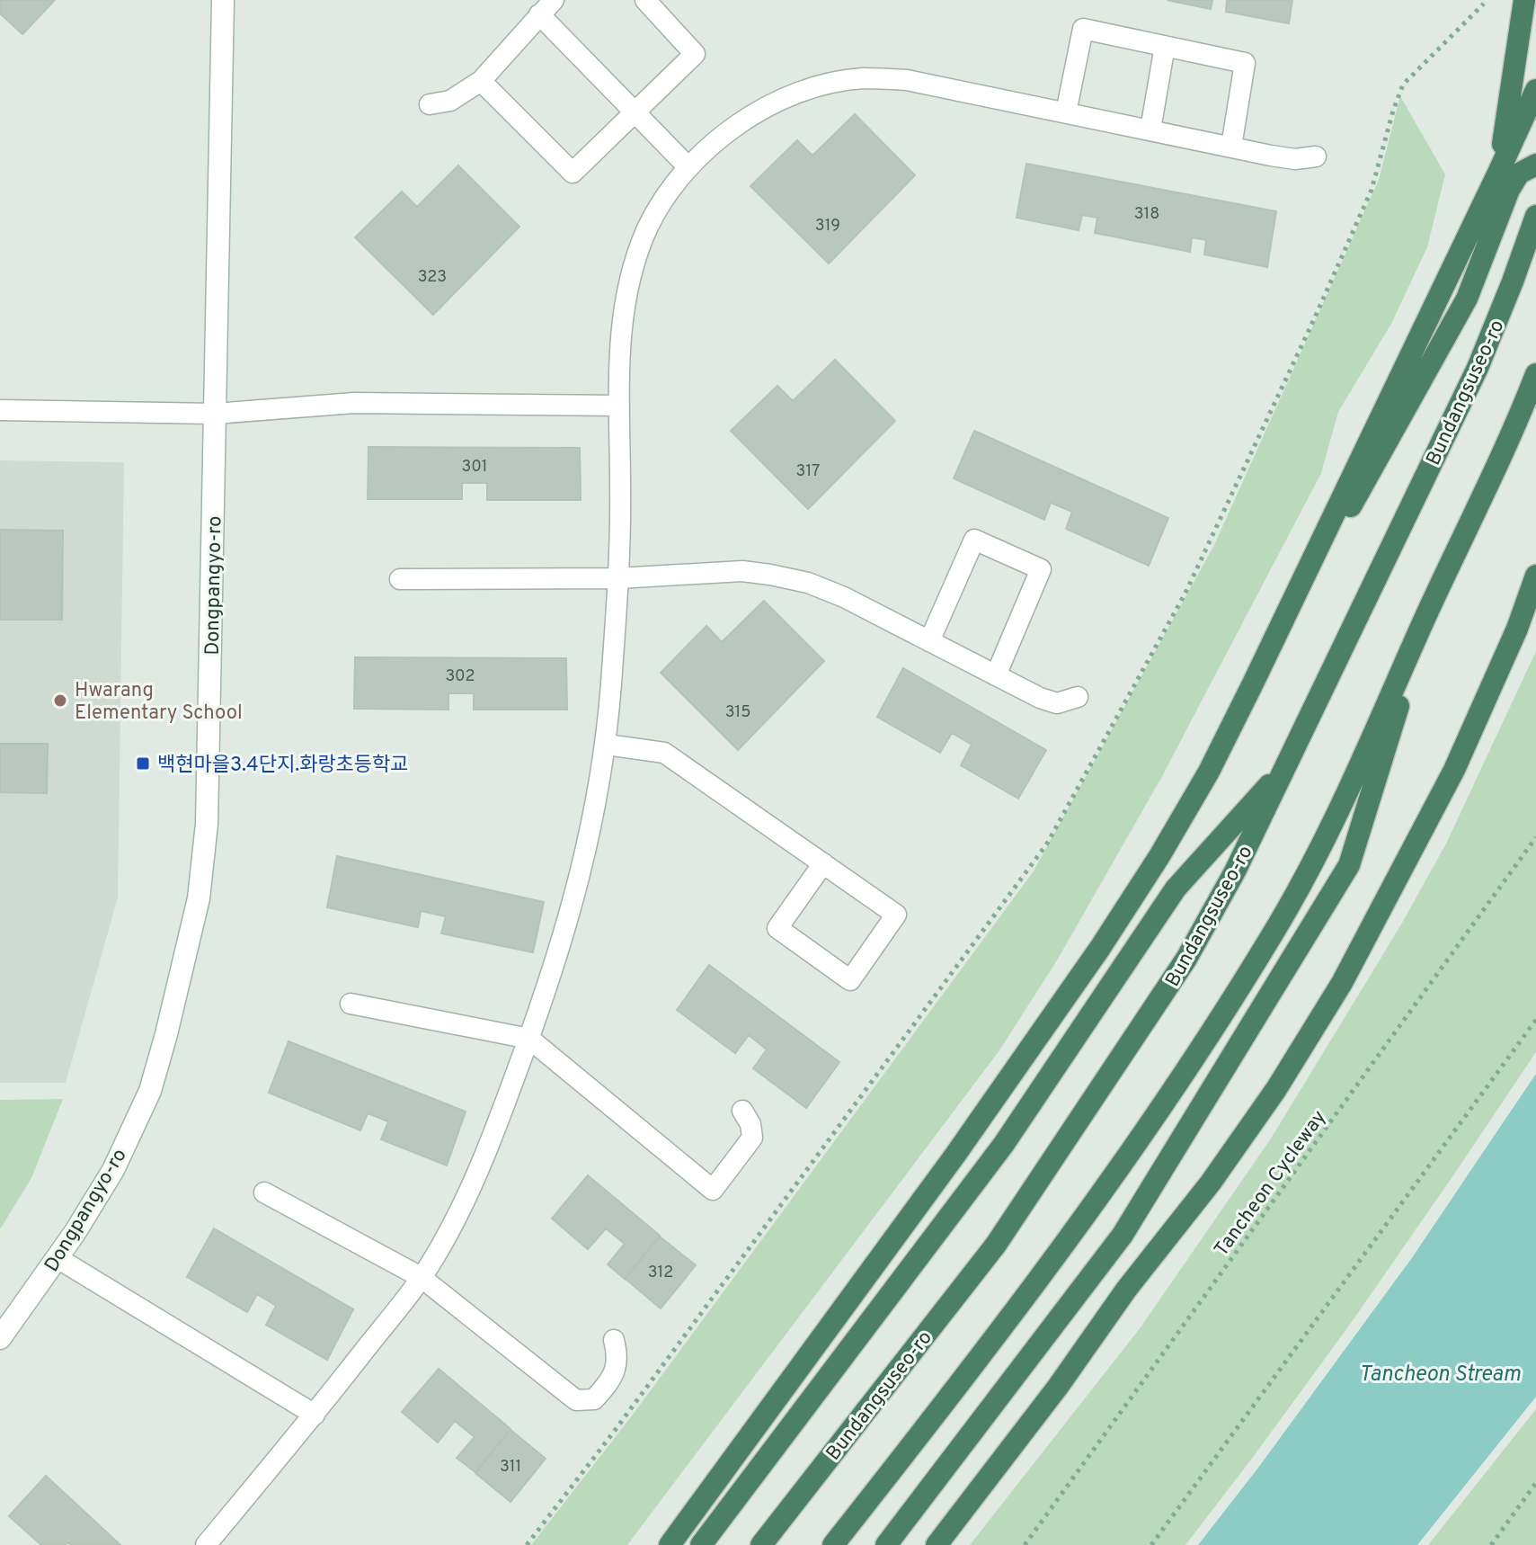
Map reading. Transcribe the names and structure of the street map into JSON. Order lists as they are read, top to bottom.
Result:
{
  "streets": {
    "highway": ["Bundangsuseo-ro"],
    "main road": ["Dongpangyo-ro"],
    "path": ["Tancheon Cycleway"]
  },
  "water": ["Tancheon Stream"],
  "places": {
    "other": ["Hwarang Elementary School"],
    "transit": ["백현마을3.4단지.화랑초등학교"]
  },
  "house_numbers": [
    "318",
    "319",
    "323",
    "301",
    "317",
    "302",
    "315",
    "312",
    "311"
  ]
}
